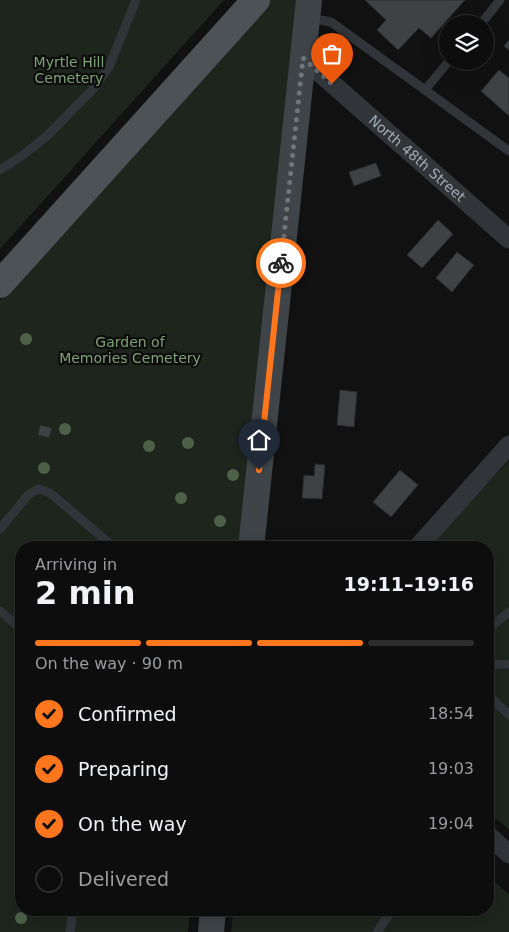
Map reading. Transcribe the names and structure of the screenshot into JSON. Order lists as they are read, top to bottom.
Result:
{
  "streets": {
    "street": ["North 48th Street"]
  },
  "parks": ["Myrtle Hill Cemetery", "Garden of Memories Cemetery"],
  "page": {
    "heading": ["2 min", "Arriving in", "19:11–19:16"],
    "bar": "On the way · 90 m",
    "list": [
      ["Confirmed", "18:54"],
      ["Preparing", "19:03"],
      ["On the way", "19:04"],
      "Delivered"
    ]
  }
}
